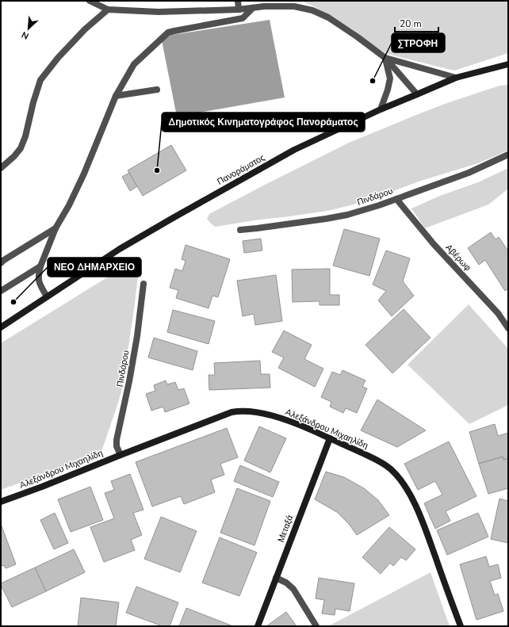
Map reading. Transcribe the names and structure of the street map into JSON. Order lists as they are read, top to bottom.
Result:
{
  "streets": {
    "street": [
      "Πανοράματος",
      "Πινδάρου",
      "Αβέρωφ",
      "Aλεξάνδρου Mιχαηλίδη",
      "Μεταξά"
    ]
  },
  "crossings": [
    ["Πινδάρου", "Αβέρωφ"],
    ["Πινδάρου", "Aλεξάνδρου Mιχαηλίδη"],
    ["Aλεξάνδρου Mιχαηλίδη", "Μεταξά"]
  ],
  "places": ["ΣΤΡΟΦΗ", "Δημοτικός Κινηματογράφος Πανοράματος", "ΝΕΟ ΔΗΜΑΡΧΕΙΟ"],
  "scale_bar": "20 m",
  "north": "bottom left"
}
